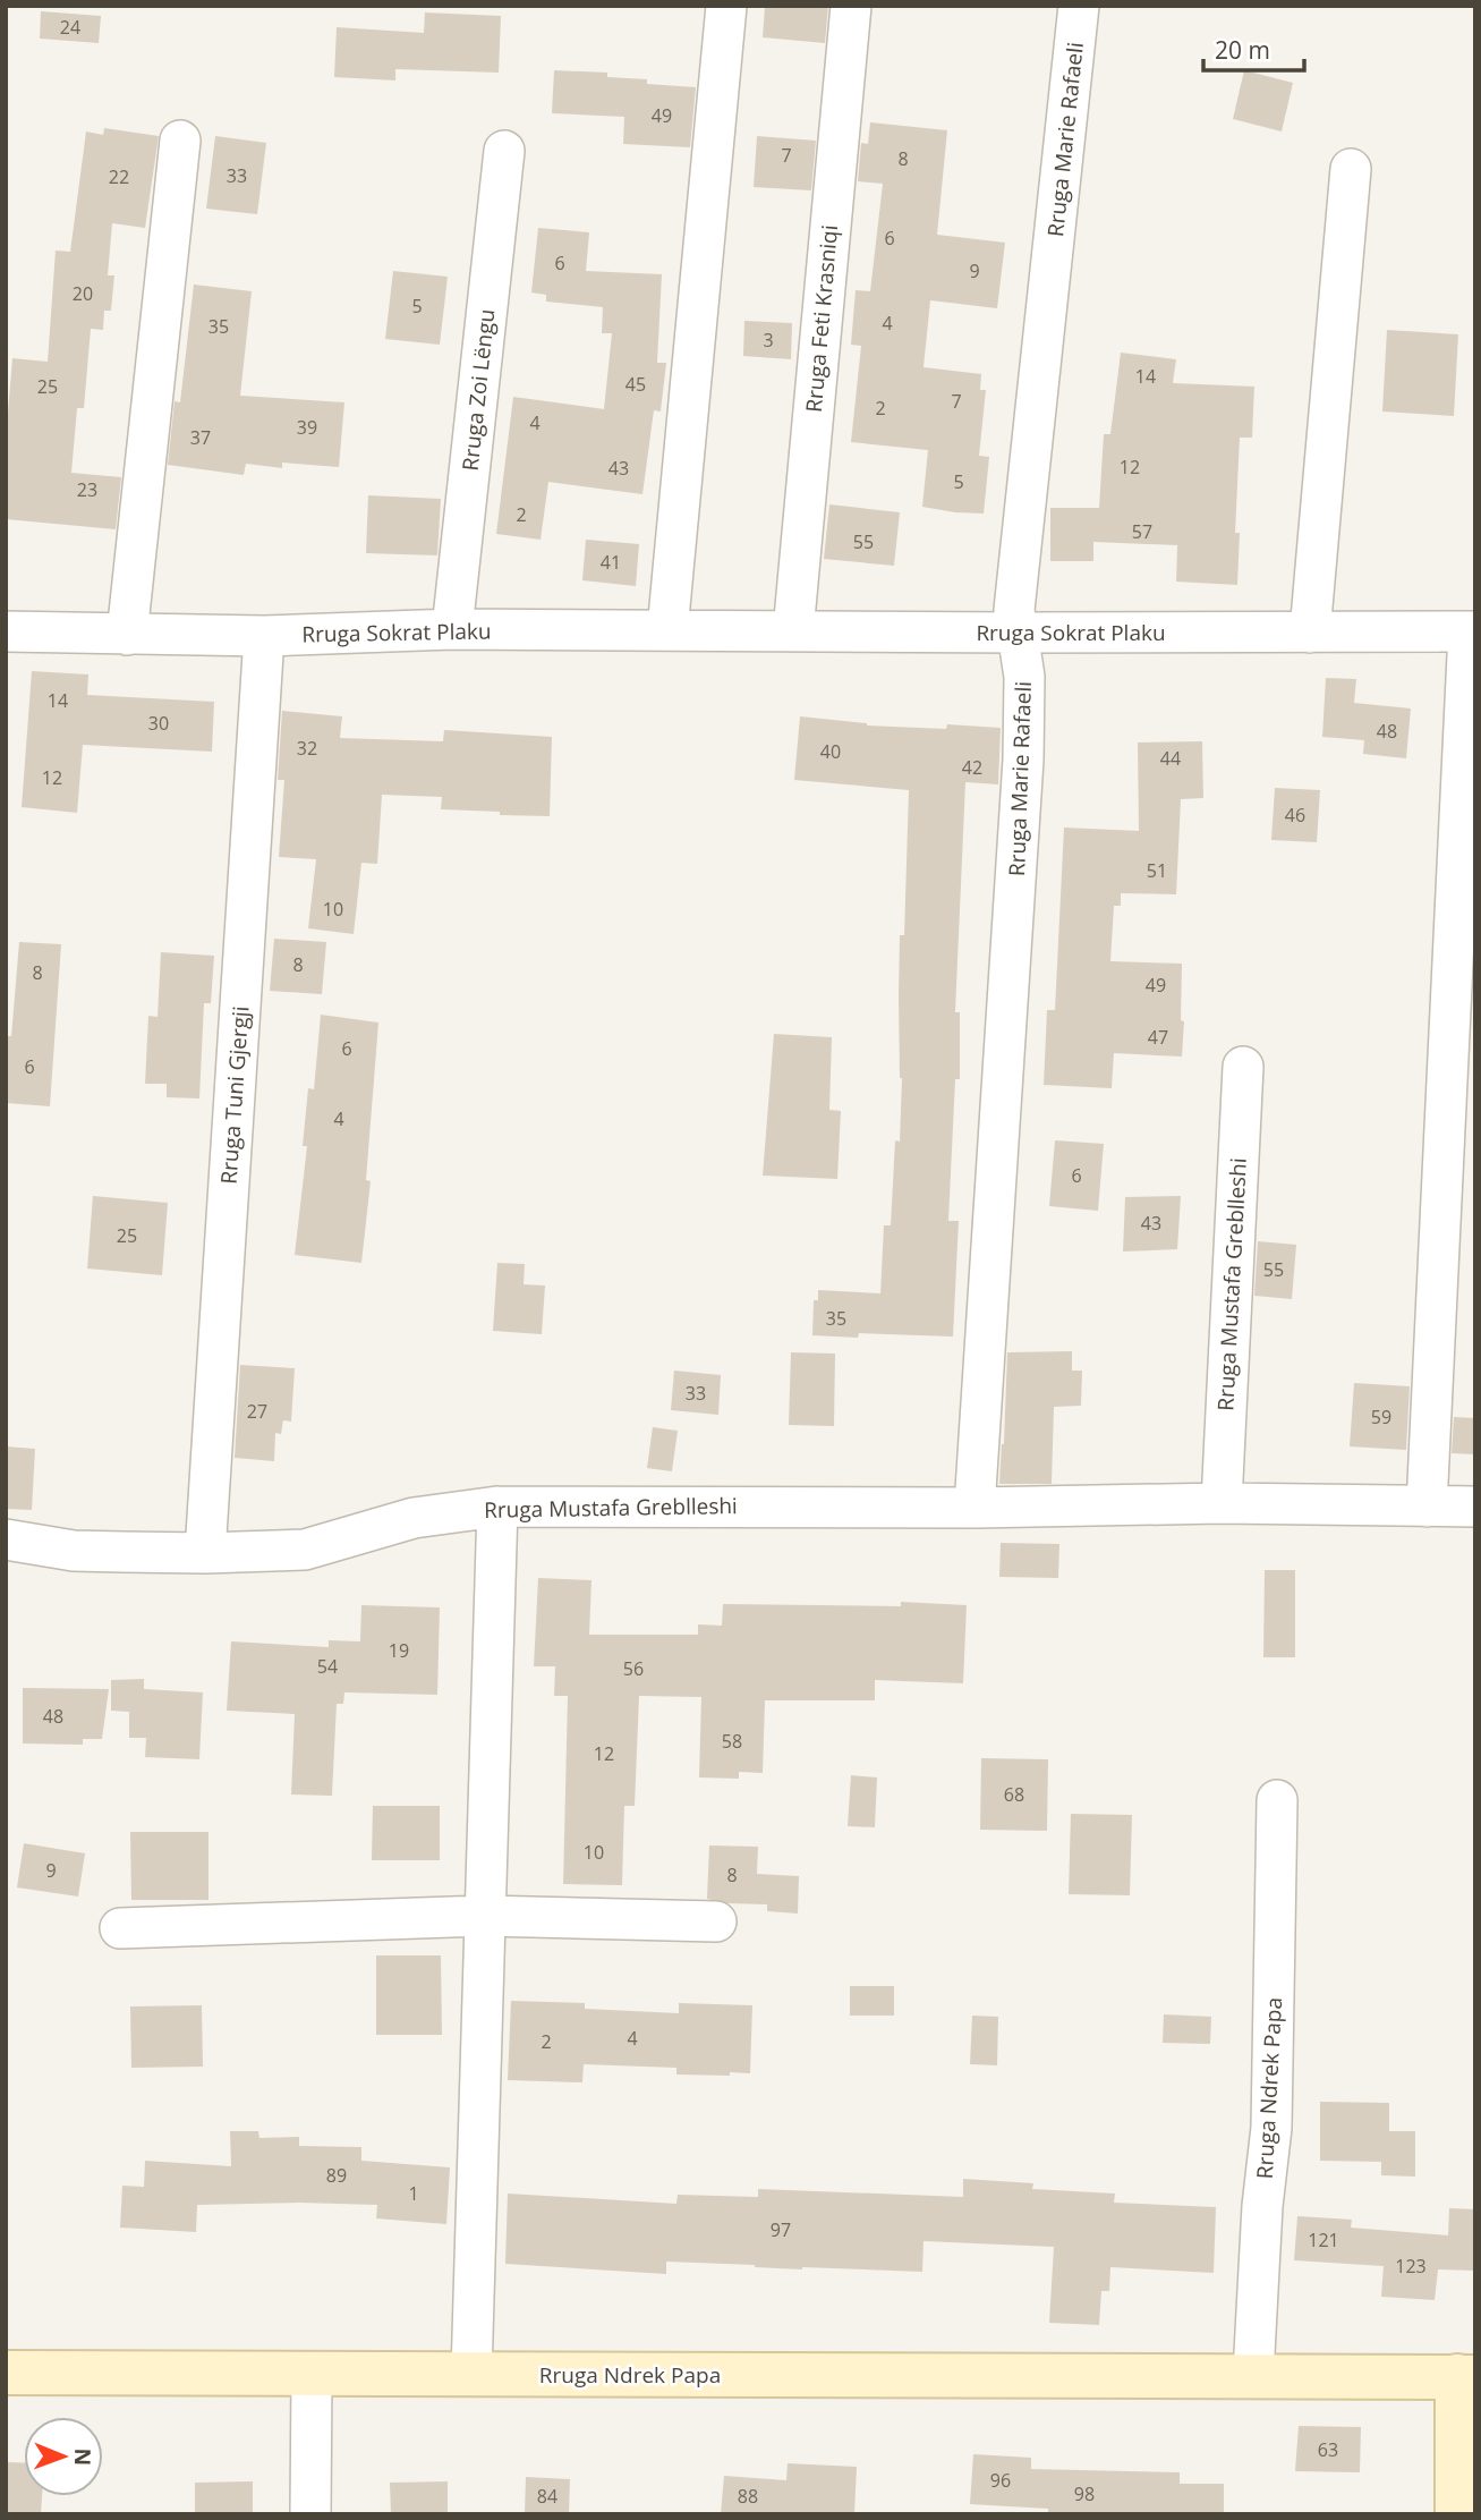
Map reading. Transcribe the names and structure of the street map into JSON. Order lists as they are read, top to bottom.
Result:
{
  "streets": {
    "street": [
      "Rruga Marie Rafaeli",
      "Rruga Feti Krasniqi",
      "Rruga Zoi Lëngu",
      "Rruga Sokrat Plaku",
      "Rruga Tuni Gjergji",
      "Rruga Mustafa Greblleshi",
      "Rruga Ndrek Papa"
    ]
  },
  "crossings": [
    ["Rruga Marie Rafaeli", "Rruga Sokrat Plaku"],
    ["Rruga Marie Rafaeli", "Rruga Mustafa Greblleshi"],
    ["Rruga Feti Krasniqi", "Rruga Sokrat Plaku"],
    ["Rruga Zoi Lëngu", "Rruga Sokrat Plaku"],
    ["Rruga Sokrat Plaku", "Rruga Tuni Gjergji"],
    ["Rruga Tuni Gjergji", "Rruga Mustafa Greblleshi"]
  ],
  "house_numbers": [
    "24",
    "49",
    "7",
    "8",
    "33",
    "22",
    "6",
    "6",
    "9",
    "20",
    "5",
    "4",
    "35",
    "3",
    "14",
    "45",
    "25",
    "7",
    "2",
    "4",
    "39",
    "37",
    "12",
    "43",
    "5",
    "23",
    "2",
    "57",
    "55",
    "41",
    "14",
    "30",
    "48",
    "32",
    "40",
    "44",
    "42",
    "12",
    "46",
    "51",
    "10",
    "8",
    "8",
    "49",
    "47",
    "6",
    "6",
    "4",
    "6",
    "43",
    "25",
    "55",
    "35",
    "33",
    "27",
    "59",
    "19",
    "54",
    "56",
    "48",
    "58",
    "12",
    "68",
    "10",
    "9",
    "8",
    "4",
    "2",
    "89",
    "1",
    "97",
    "121",
    "123",
    "63",
    "96",
    "98",
    "84",
    "88"
  ],
  "scale_bar": "20 m",
  "north": "right"
}
